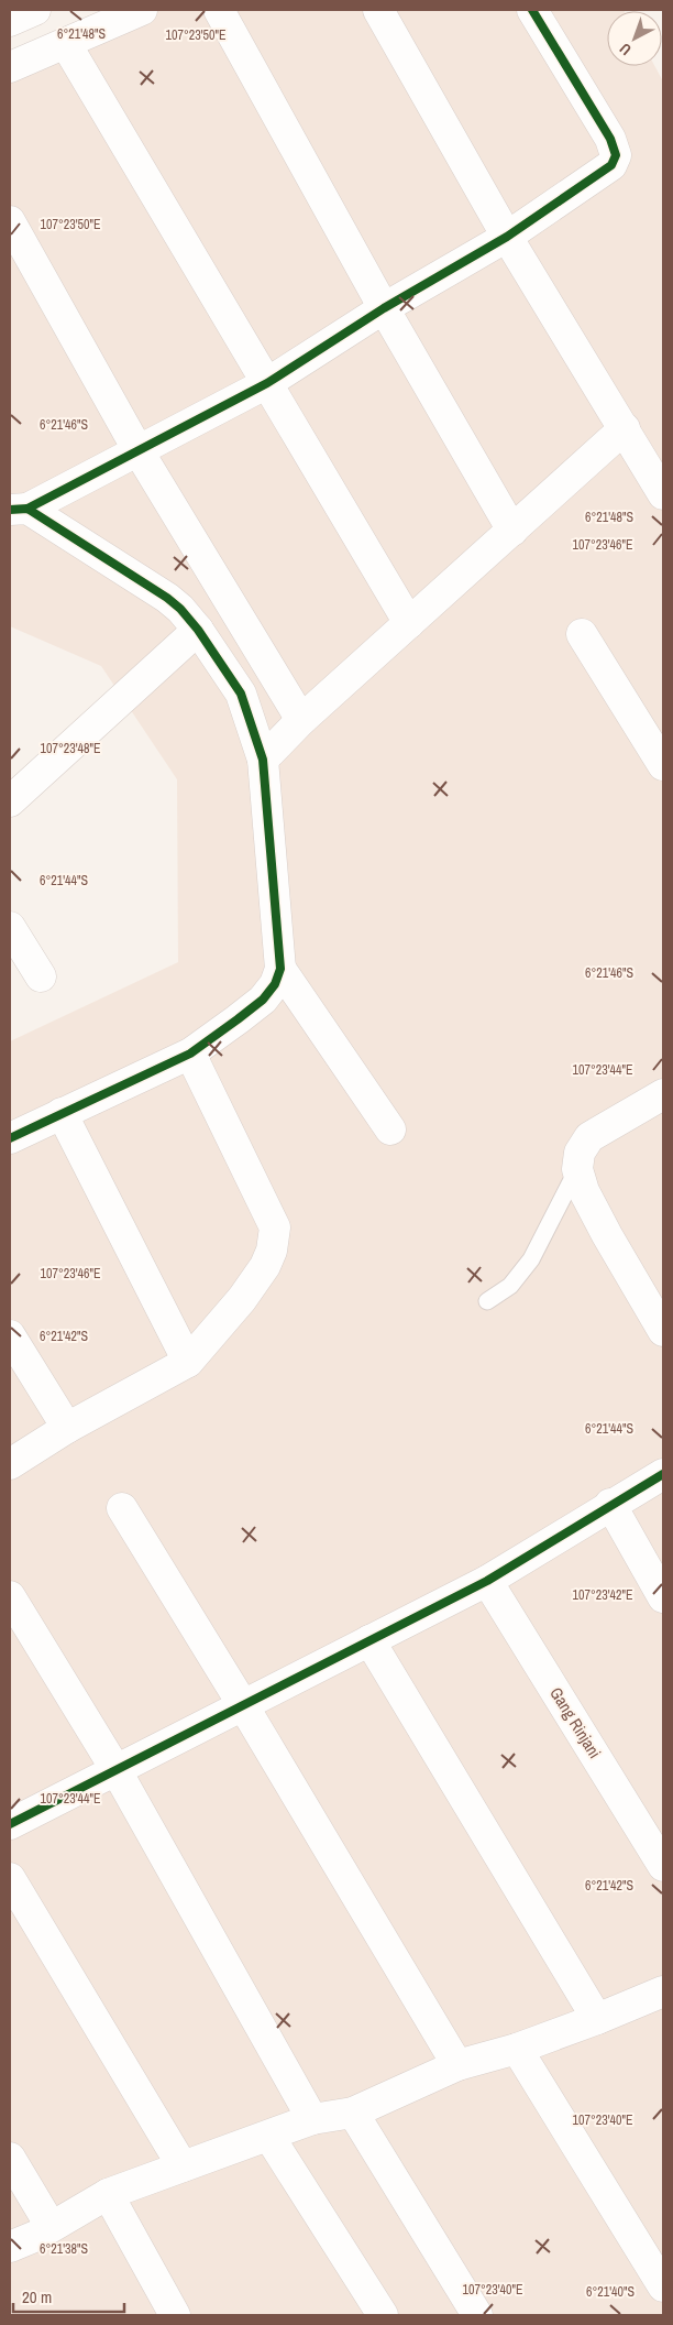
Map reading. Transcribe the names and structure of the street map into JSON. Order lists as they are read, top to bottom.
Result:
{
  "streets": {
    "street": ["Gang Rinjani"]
  },
  "scale_bar": "20 m",
  "north": "bottom left",
  "coordinates": [
    "6°21'48\"S",
    "107°23'50\"E",
    "6°21'46\"S",
    "107°23'46\"E",
    "107°23'48\"E",
    "6°21'44\"S",
    "107°23'44\"E",
    "6°21'42\"S",
    "107°23'42\"E",
    "107°23'40\"E",
    "6°21'38\"S",
    "6°21'40\"S"
  ]
}
